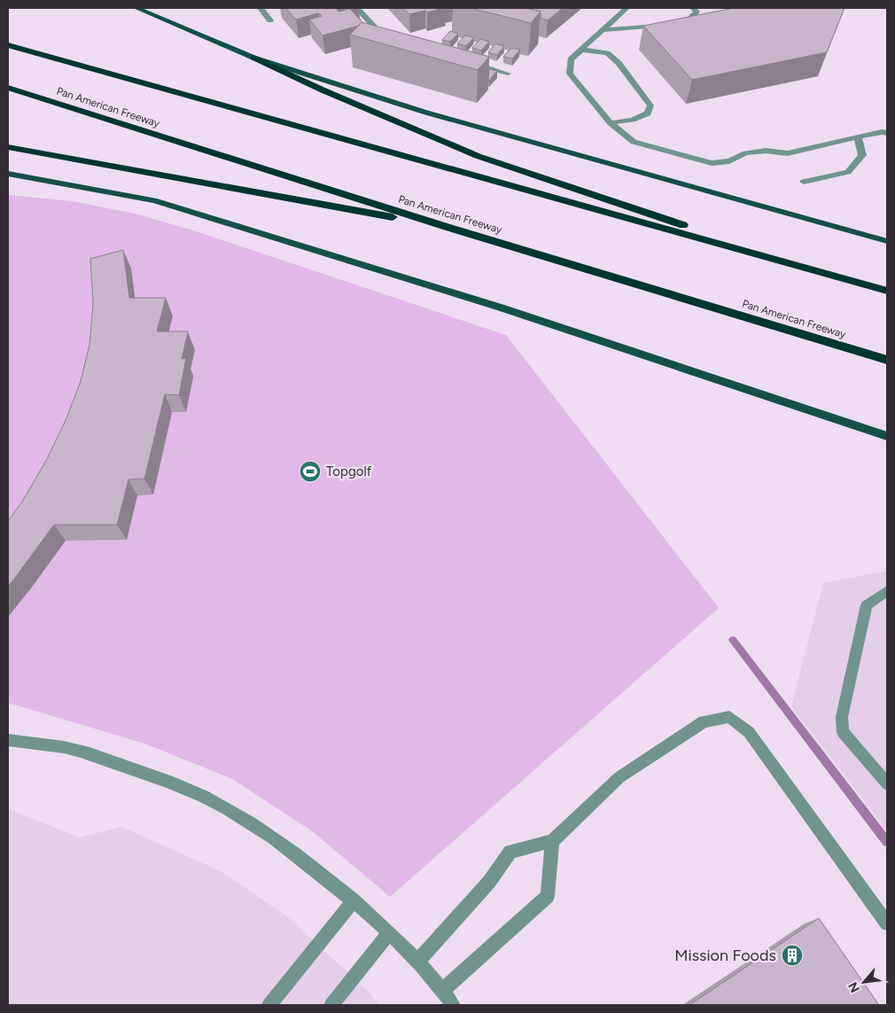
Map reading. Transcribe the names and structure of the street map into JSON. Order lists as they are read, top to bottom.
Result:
{
  "streets": {
    "highway": ["Pan American Freeway"]
  },
  "places": {
    "sports": ["Topgolf"],
    "building": ["Mission Foods"]
  },
  "north": "bottom left"
}
